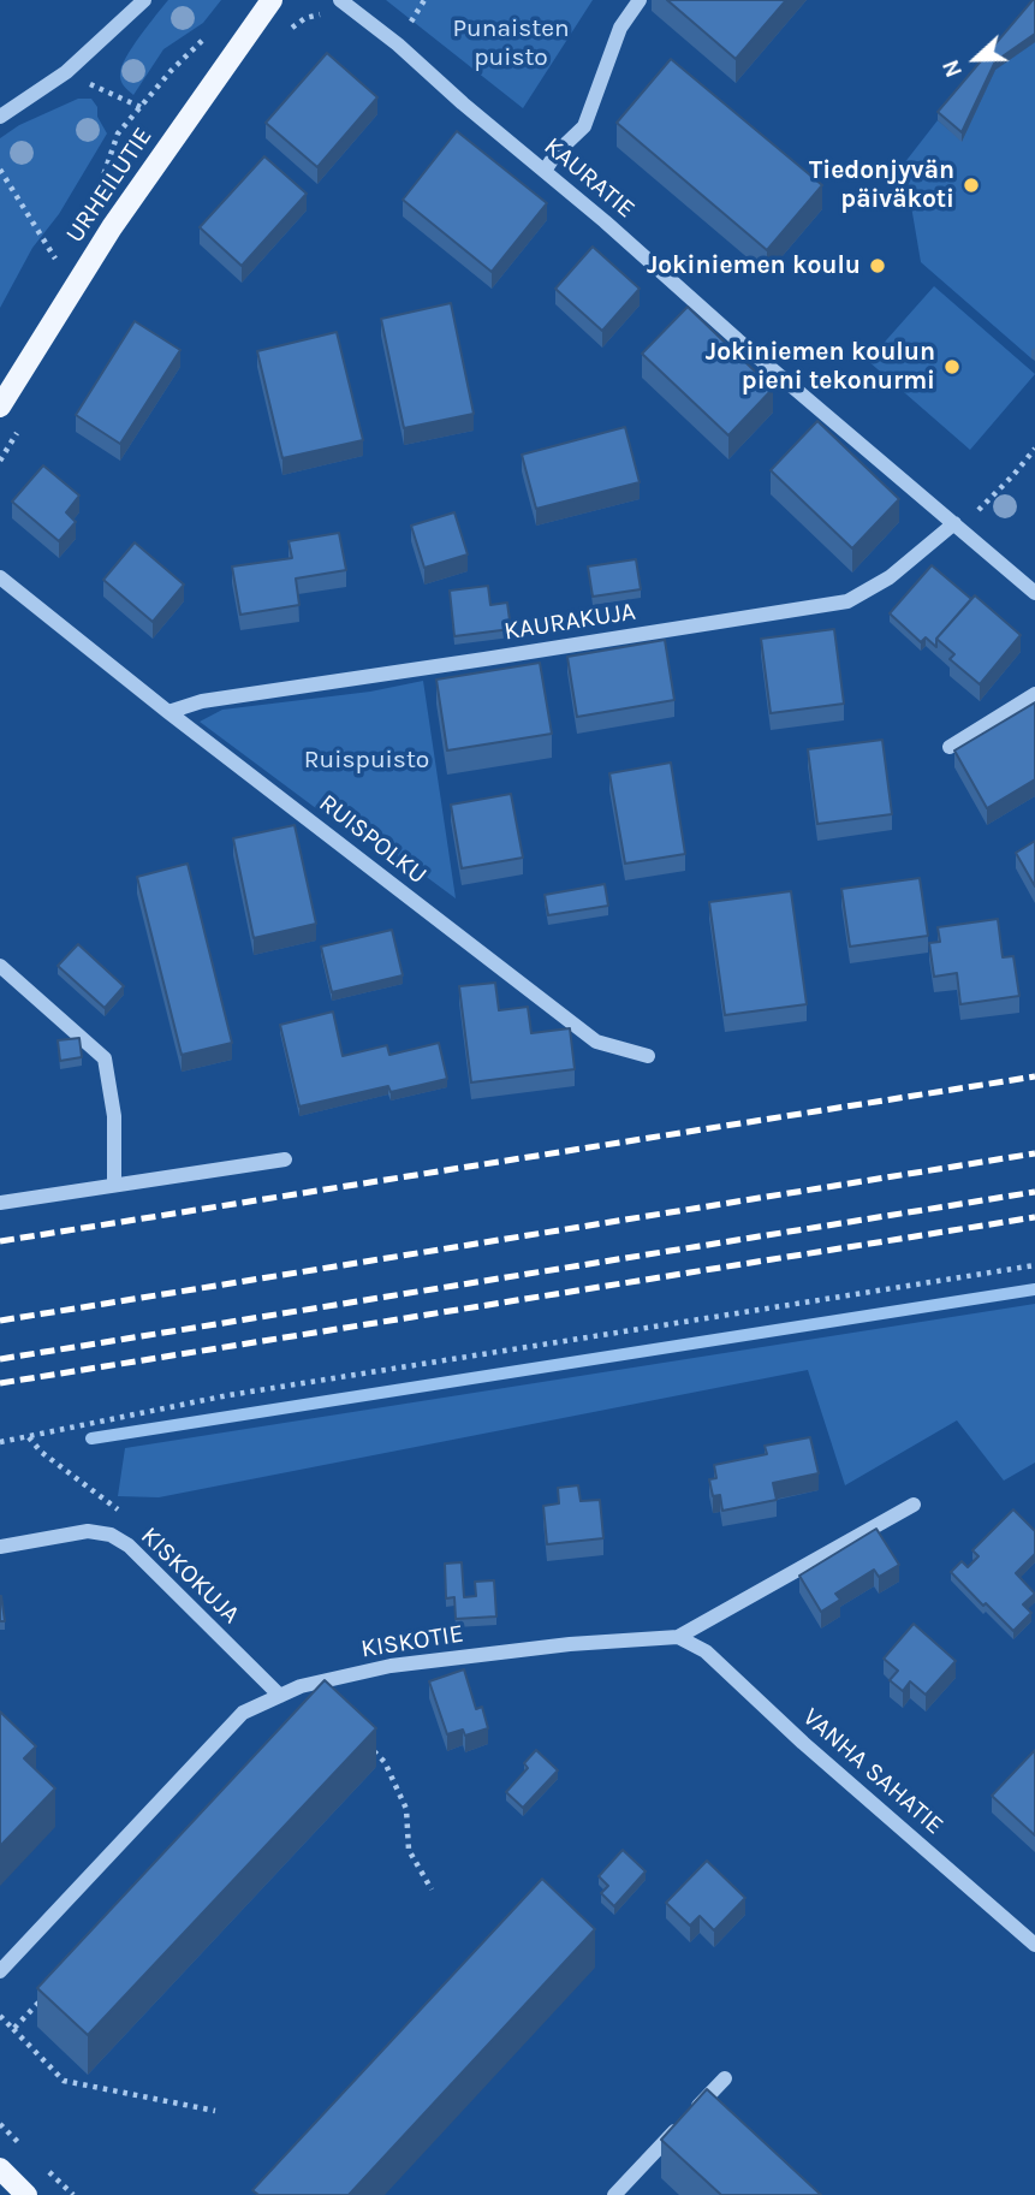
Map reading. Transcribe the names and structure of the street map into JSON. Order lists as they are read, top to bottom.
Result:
{
  "streets": {
    "main road": ["URHEILUTIE"],
    "street": [
      "KAURATIE",
      "KAURAKUJA",
      "RUISPOLKU",
      "KISKOKUJA",
      "KISKOTIE",
      "VANHA SAHATIE"
    ]
  },
  "crossings": [
    ["KAURATIE", "KAURAKUJA"],
    ["KAURAKUJA", "RUISPOLKU"],
    ["KISKOKUJA", "KISKOTIE"],
    ["KISKOTIE", "VANHA SAHATIE"]
  ],
  "parks": ["Punaisten puisto", "Ruispuisto"],
  "places": ["Tiedonjyvän päiväkoti", "Jokiniemen koulu", "Jokiniemen koulun pieni tekonurmi"],
  "north": "left"
}
